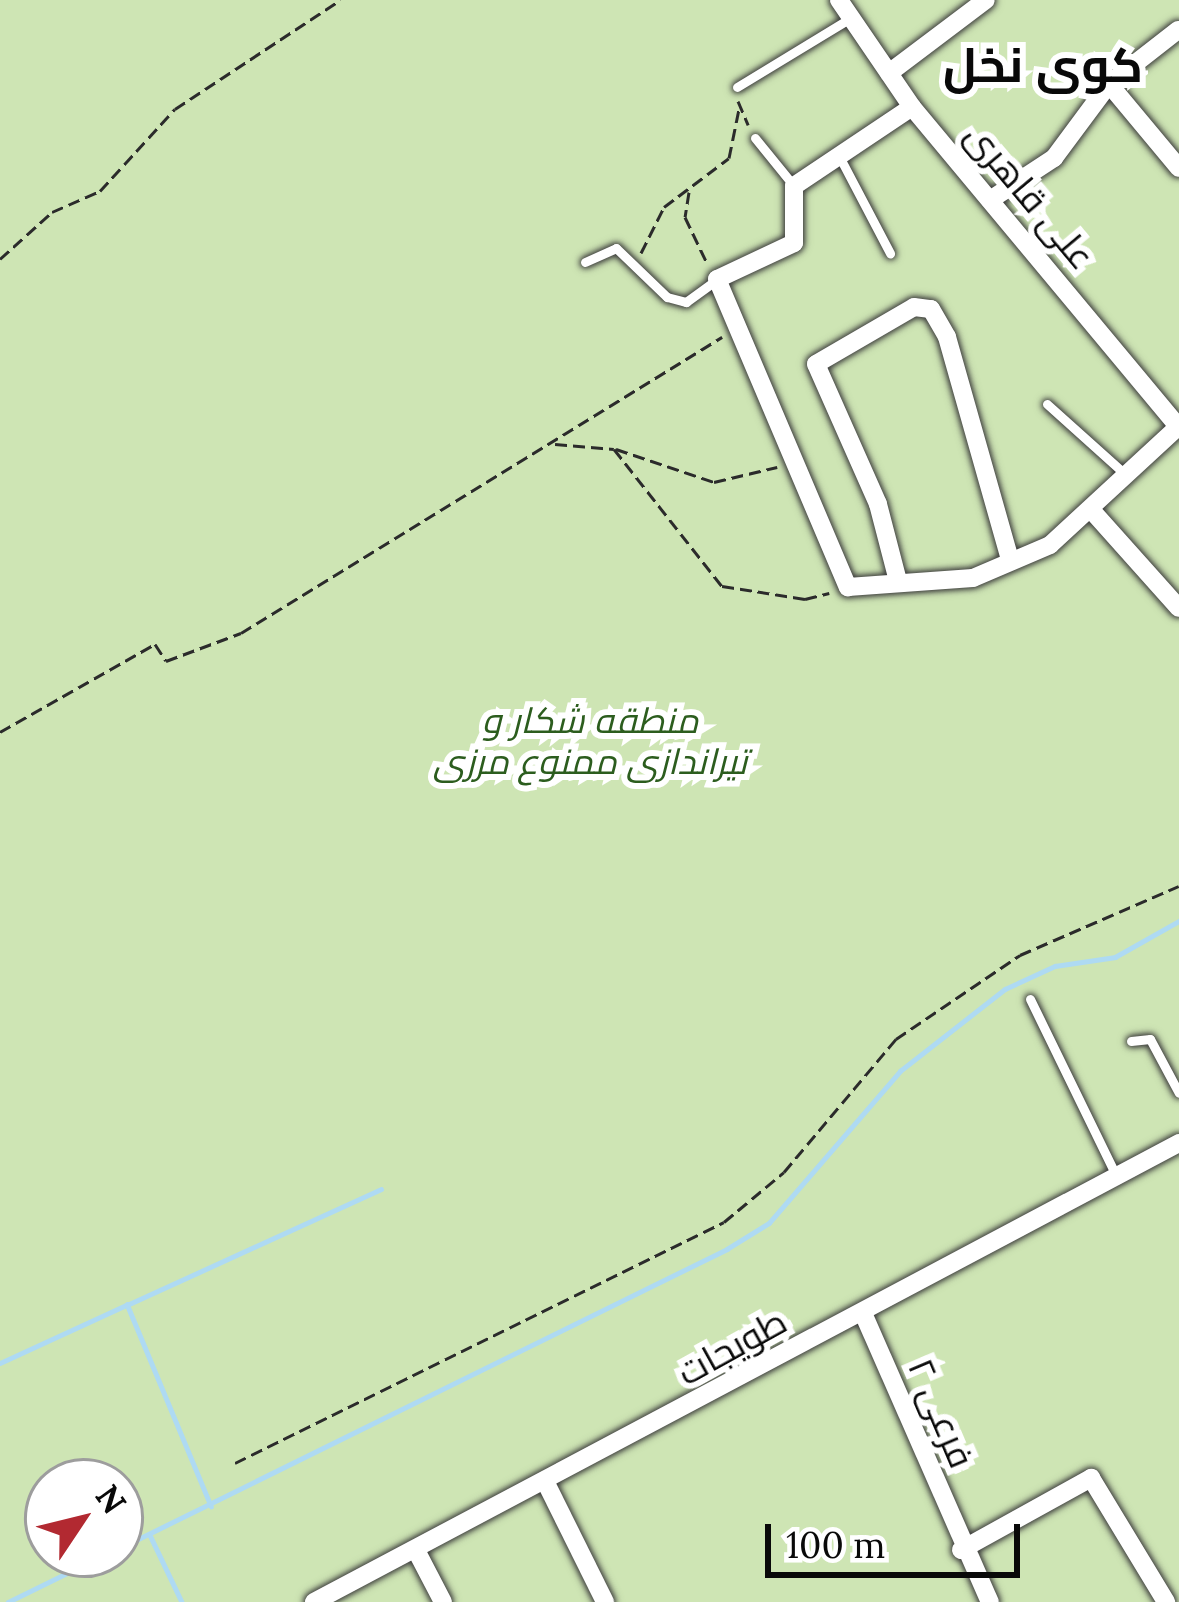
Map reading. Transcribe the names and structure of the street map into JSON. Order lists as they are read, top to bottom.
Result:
{
  "streets": {
    "street": ["علی قاهری", "طویجات", "فرعی ۲"]
  },
  "crossings": [
    ["طویجات", "فرعی ۲"]
  ],
  "districts": ["کوی نخل"],
  "parks": ["منطقه شکار و تیراندازی ممنوع مرزی"],
  "scale_bar": "100 m",
  "north": "top right"
}
